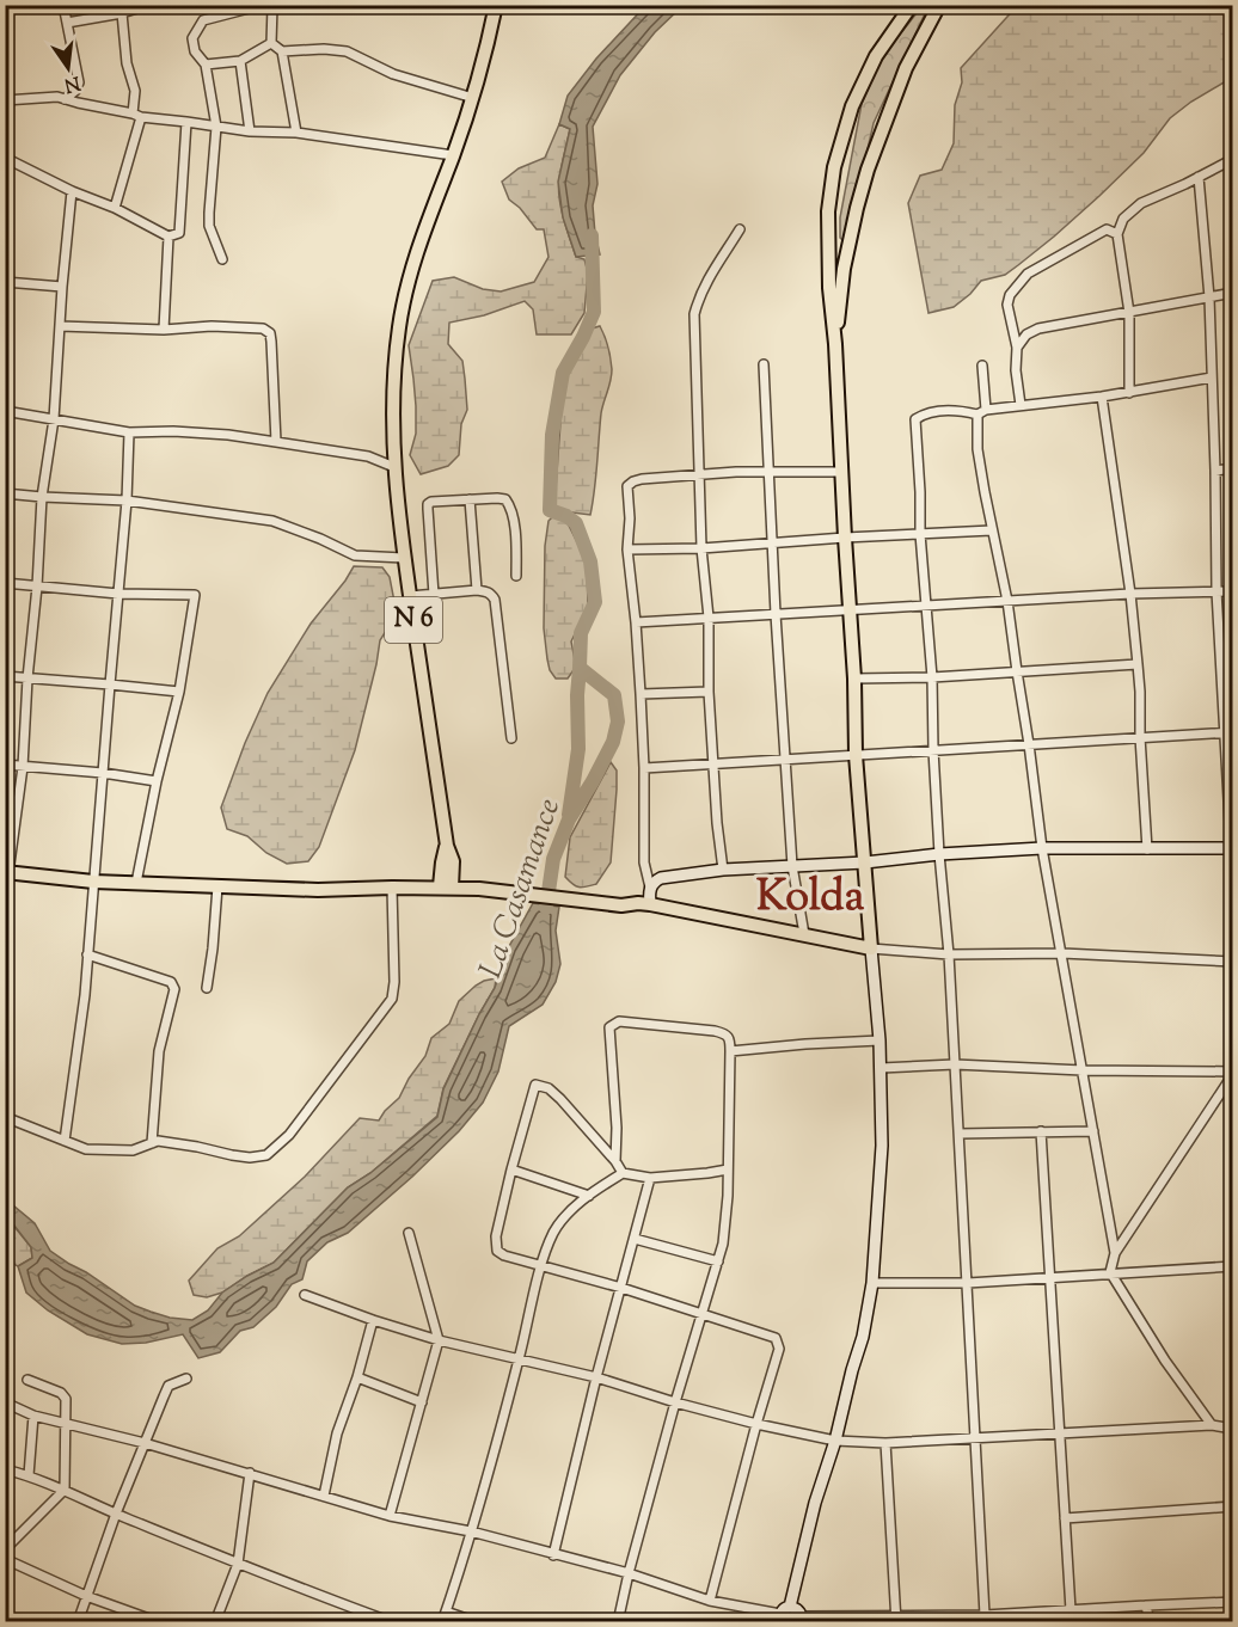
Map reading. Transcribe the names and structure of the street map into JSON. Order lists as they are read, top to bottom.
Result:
{
  "streets": {
    "main road": ["N 6"]
  },
  "districts": ["Kolda"],
  "water": ["La Casamance"],
  "north": "bottom"
}
